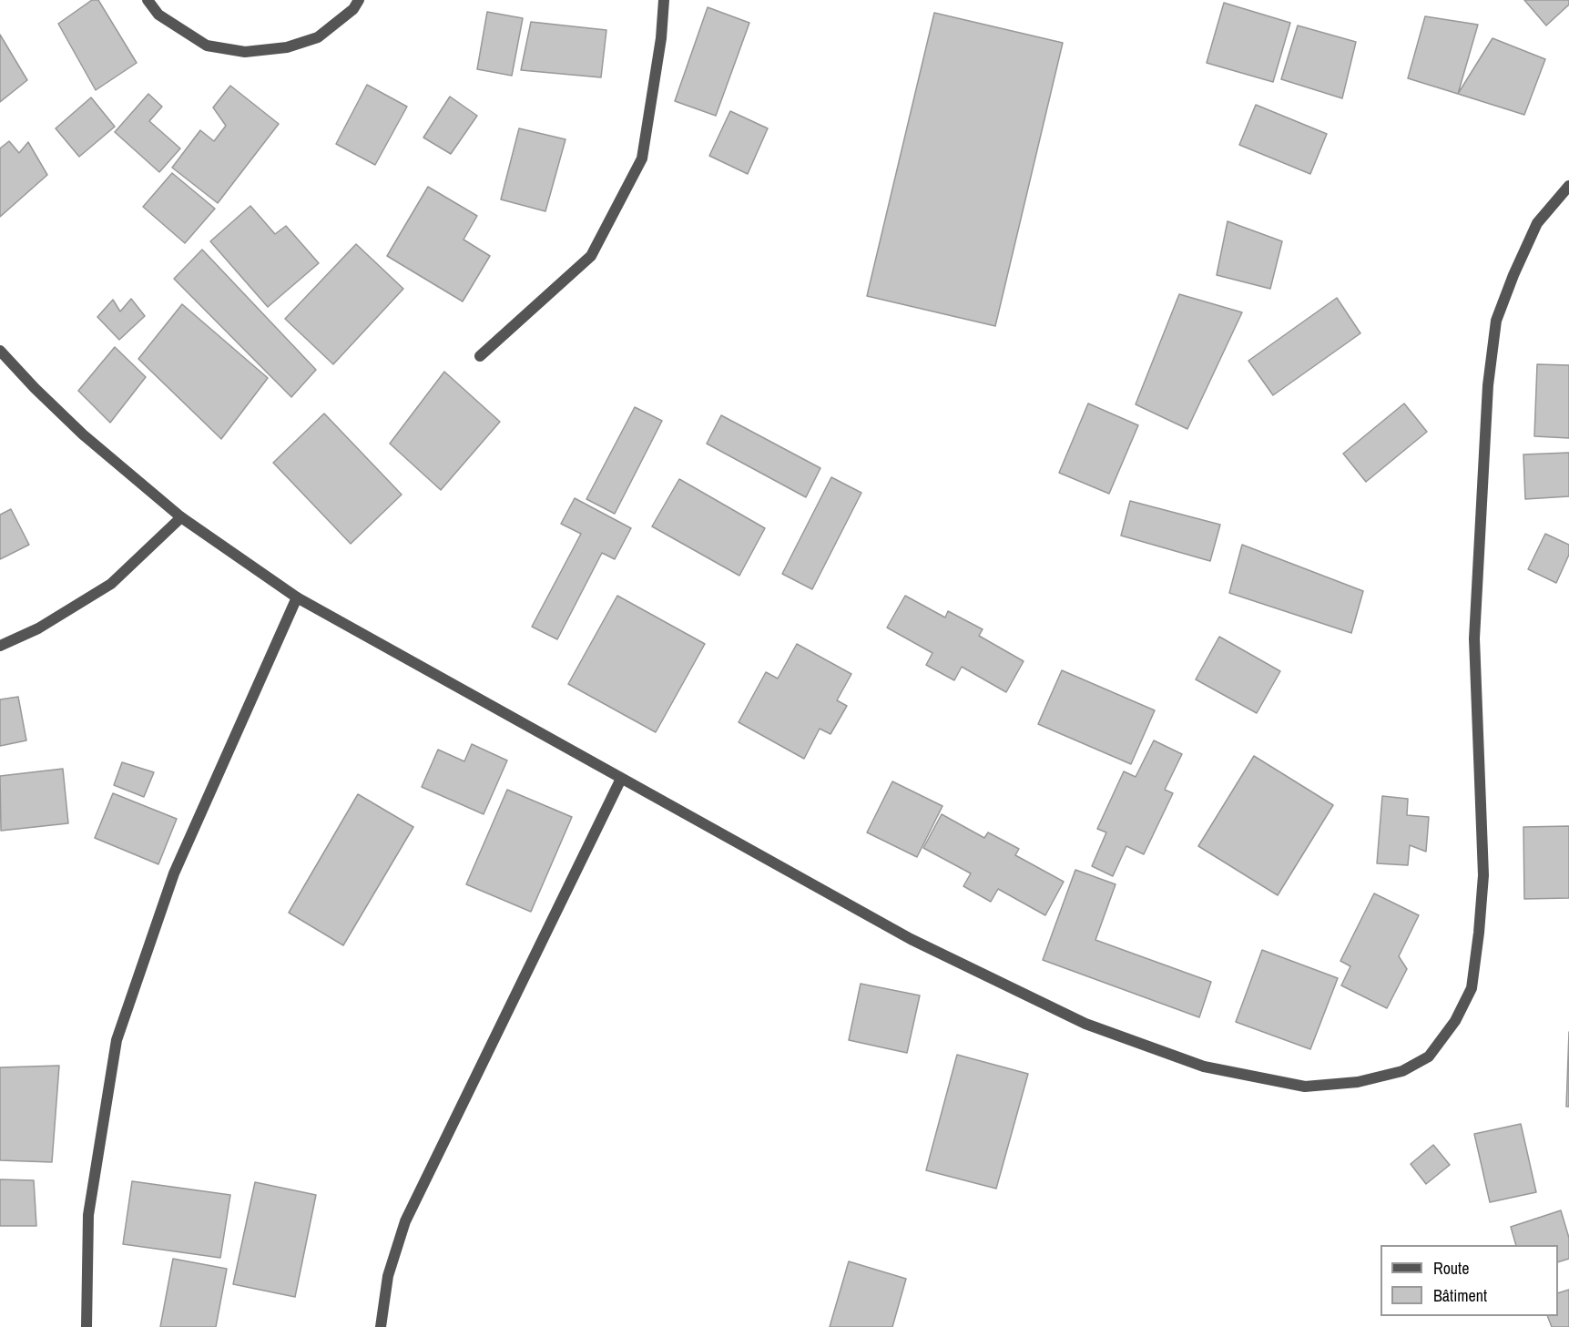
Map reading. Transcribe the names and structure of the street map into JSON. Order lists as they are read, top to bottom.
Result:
{
  "legend": ["Route", "Bâtiment"]
}
